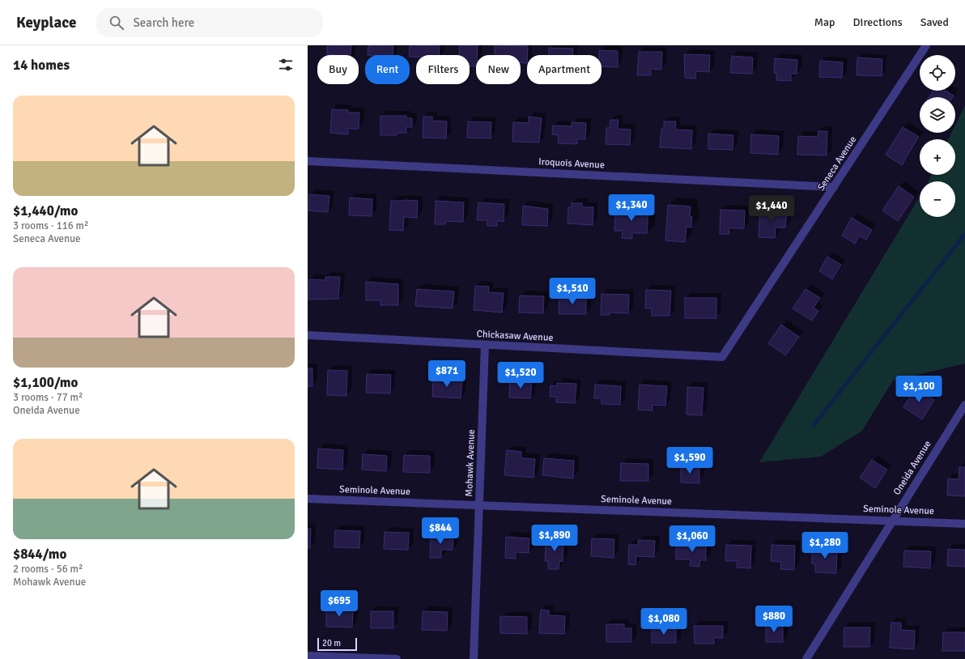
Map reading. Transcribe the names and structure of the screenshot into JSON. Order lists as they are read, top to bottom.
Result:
{
  "streets": {
    "street": [
      "Iroquois Avenue",
      "Seneca Avenue",
      "Chickasaw Avenue",
      "Mohawk Avenue",
      "Oneida Avenue",
      "Seminole Avenue"
    ]
  },
  "crossings": [
    ["Iroquois Avenue", "Seneca Avenue"],
    ["Seneca Avenue", "Chickasaw Avenue"],
    ["Chickasaw Avenue", "Mohawk Avenue"],
    ["Mohawk Avenue", "Seminole Avenue"],
    ["Oneida Avenue", "Seminole Avenue"]
  ],
  "scale_bar": "20 m",
  "page": {
    "header": "Keyplace",
    "search": "Search here",
    "nav": ["Map", "Directions", "Saved"],
    "heading": "14 homes",
    "map_buttons": ["+", "−"],
    "chip": [
      "Buy",
      "Rent",
      "Filters",
      "New",
      "Apartment"
    ],
    "list": [
      {
        "name": "$1,440/mo",
        "note": "3 rooms · 116 m² · Seneca Avenue"
      },
      {
        "name": "$1,100/mo",
        "note": "3 rooms · 77 m² · Oneida Avenue"
      },
      {
        "name": "$844/mo",
        "note": "2 rooms · 56 m² · Mohawk Avenue"
      }
    ],
    "price": [
      "$1,340",
      "$1,440",
      "$1,510",
      "$871",
      "$1,520",
      "$1,100",
      "$1,590",
      "$844",
      "$1,890",
      "$1,060",
      "$1,280",
      "$695",
      "$880",
      "$1,080"
    ],
    "scale": "20 m"
  }
}
